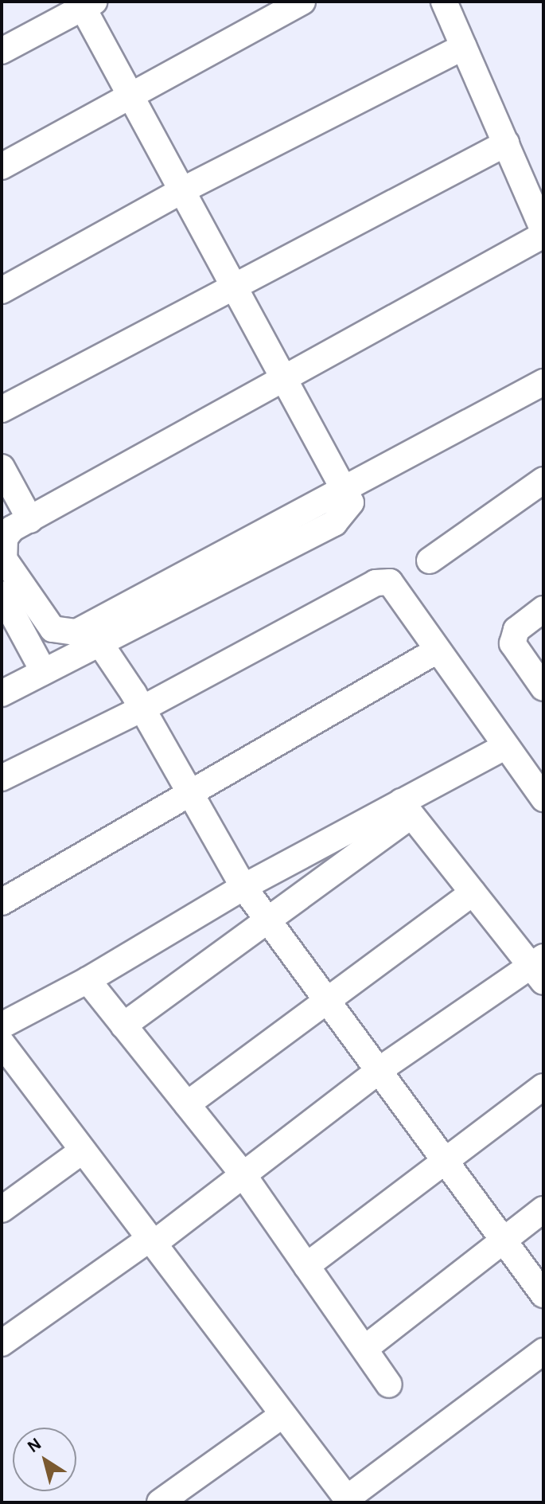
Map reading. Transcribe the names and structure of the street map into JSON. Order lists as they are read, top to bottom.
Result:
{
  "north": "top left"
}
